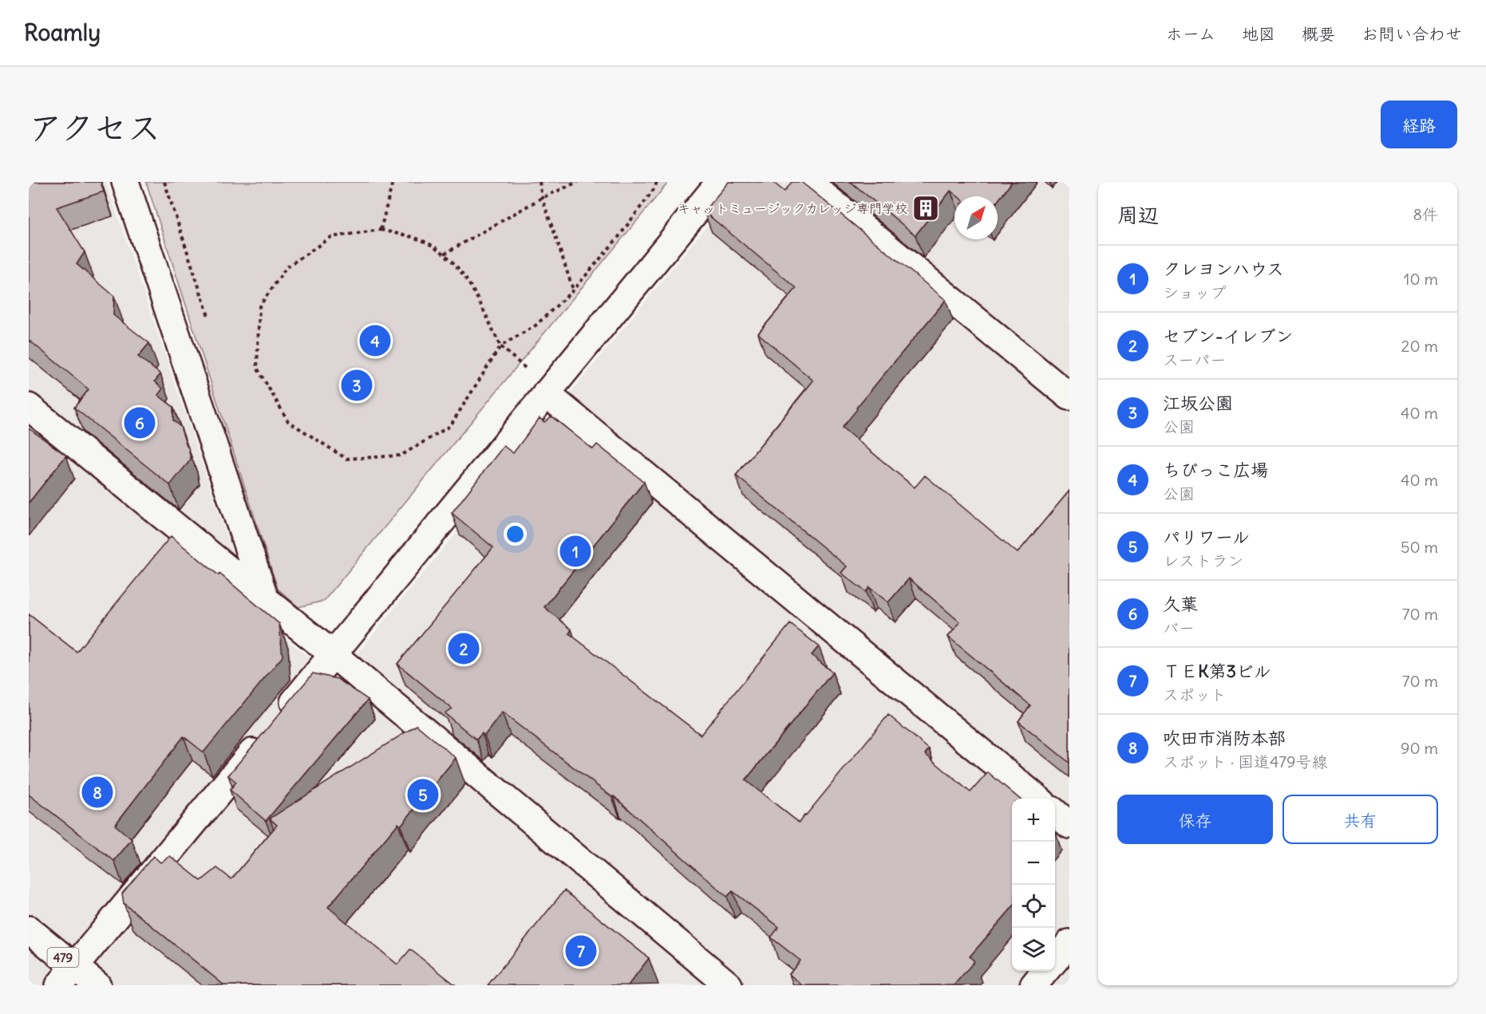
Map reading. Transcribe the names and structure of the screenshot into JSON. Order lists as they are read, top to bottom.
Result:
{
  "streets": {
    "main road": ["479"]
  },
  "places": {
    "building": ["キャットミュージックカレッジ専門学校"]
  },
  "north": "top right",
  "page": {
    "header": "Roamly",
    "nav": [
      "ホーム",
      "地図",
      "概要",
      "お問い合わせ"
    ],
    "title": "アクセス",
    "buttons": [
      "経路",
      ["保存", "共有"]
    ],
    "heading": ["周辺", "8件"],
    "list": [
      {
        "mark": "1",
        "name": "クレヨンハウス",
        "note": "ショップ",
        "value": "10 m"
      },
      {
        "mark": "2",
        "name": "セブン-イレブン",
        "note": "スーパー",
        "value": "20 m"
      },
      {
        "mark": "3",
        "name": "江坂公園",
        "note": "公園",
        "value": "40 m"
      },
      {
        "mark": "4",
        "name": "ちびっこ広場",
        "note": "公園",
        "value": "40 m"
      },
      {
        "mark": "5",
        "name": "パリワール",
        "note": "レストラン",
        "value": "50 m"
      },
      {
        "mark": "6",
        "name": "久葉",
        "note": "バー",
        "value": "70 m"
      },
      {
        "mark": "7",
        "name": "ＴＥK第3ビル",
        "note": "スポット",
        "value": "70 m"
      },
      {
        "mark": "8",
        "name": "吹田市消防本部",
        "note": "スポット · 国道479号線",
        "value": "90 m"
      }
    ],
    "pins": [
      "4",
      "3",
      "6",
      "1",
      "2",
      "8",
      "5",
      "7"
    ],
    "map_buttons": ["+", "−"]
  }
}
